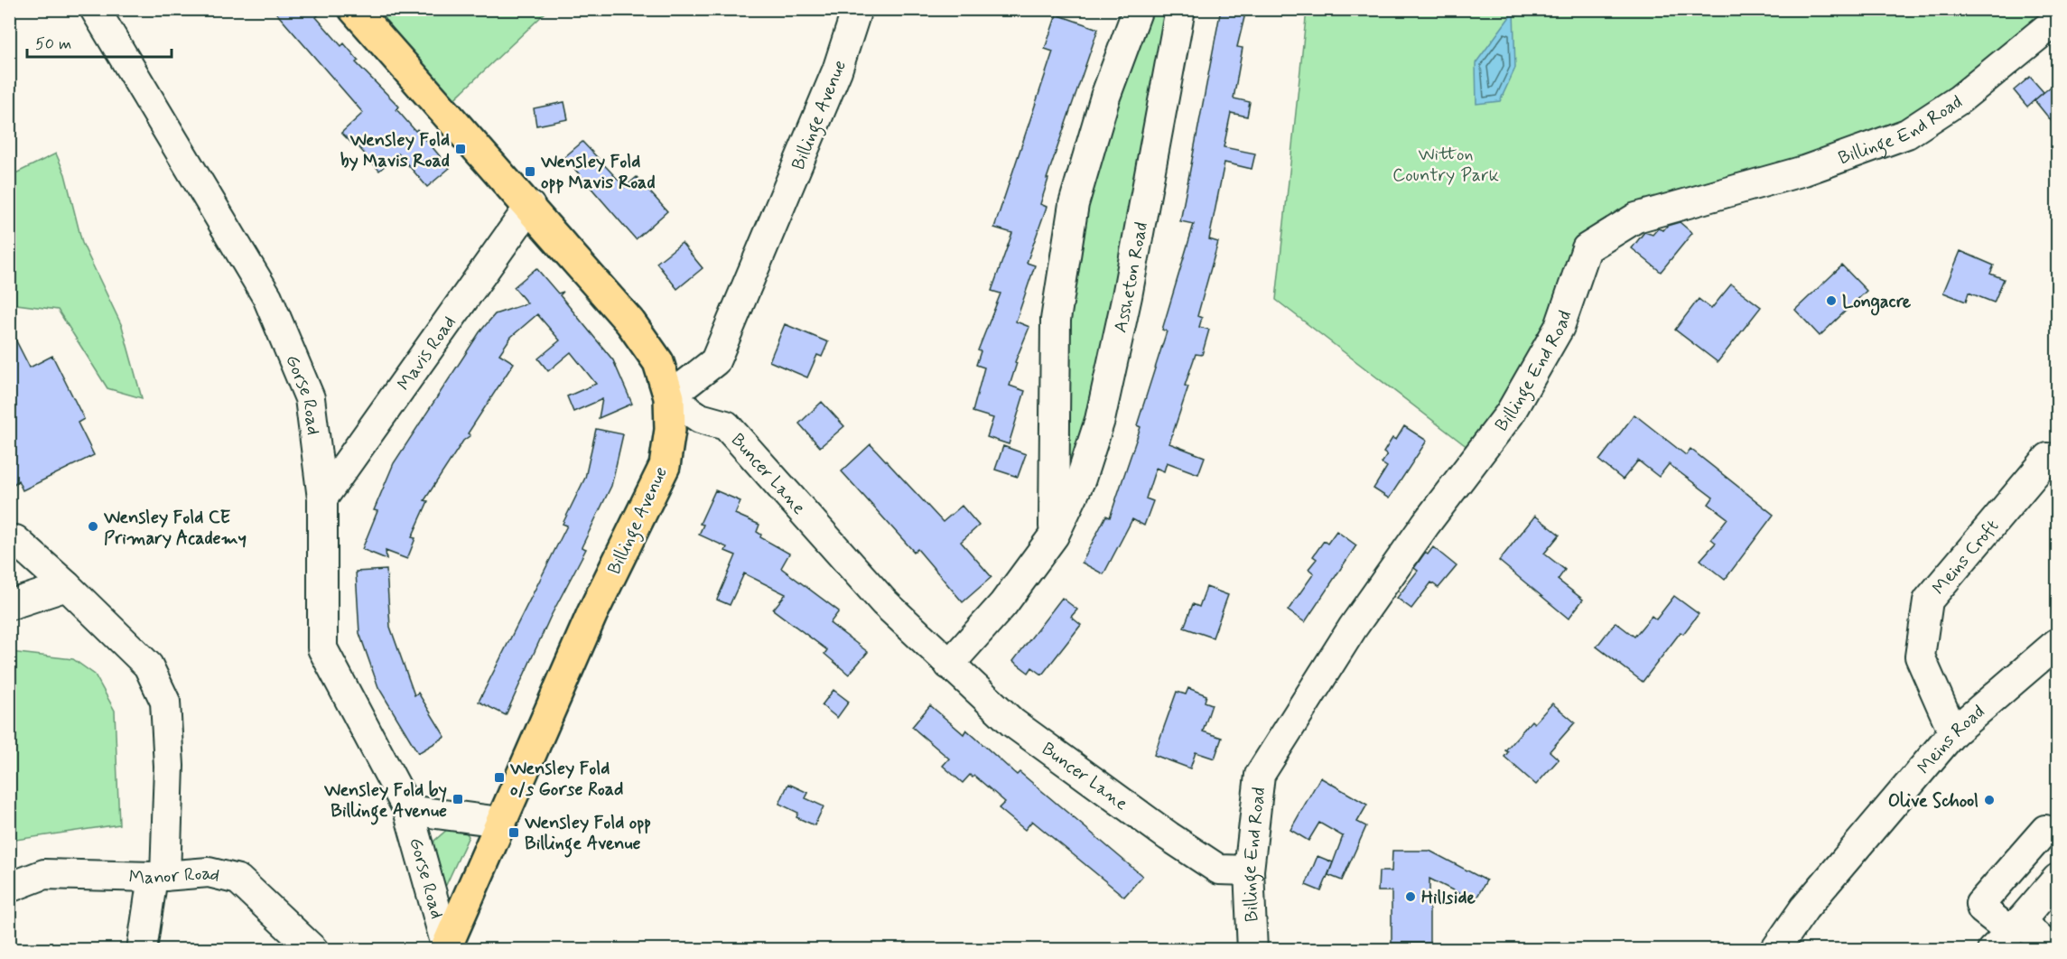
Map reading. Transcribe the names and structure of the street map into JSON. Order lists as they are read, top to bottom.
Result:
{
  "streets": {
    "main road": ["Billinge Avenue"],
    "street": [
      "Billinge End Road",
      "Assheton Road",
      "Mavis Road",
      "Gorse Road",
      "Buncer Lane",
      "Meins Croft",
      "Meins Road",
      "Manor Road"
    ]
  },
  "crossings": [
    ["Billinge Avenue", "Gorse Road"],
    ["Billinge Avenue", "Buncer Lane"],
    ["Billinge End Road", "Buncer Lane"],
    ["Assheton Road", "Buncer Lane"],
    ["Mavis Road", "Gorse Road"],
    ["Meins Croft", "Meins Road"]
  ],
  "parks": ["Witton Country Park"],
  "places": {
    "transit": [
      "Wensley Fold by Mavis Road",
      "Wensley Fold opp Mavis Road",
      "Wensley Fold o/s Gorse Road",
      "Wensley Fold by Billinge Avenue",
      "Wensley Fold opp Billinge Avenue"
    ],
    "other": [
      "Longacre",
      "Wensley Fold CE Primary Academy",
      "Olive School",
      "Hillside"
    ]
  },
  "scale_bar": "50 m"
}
